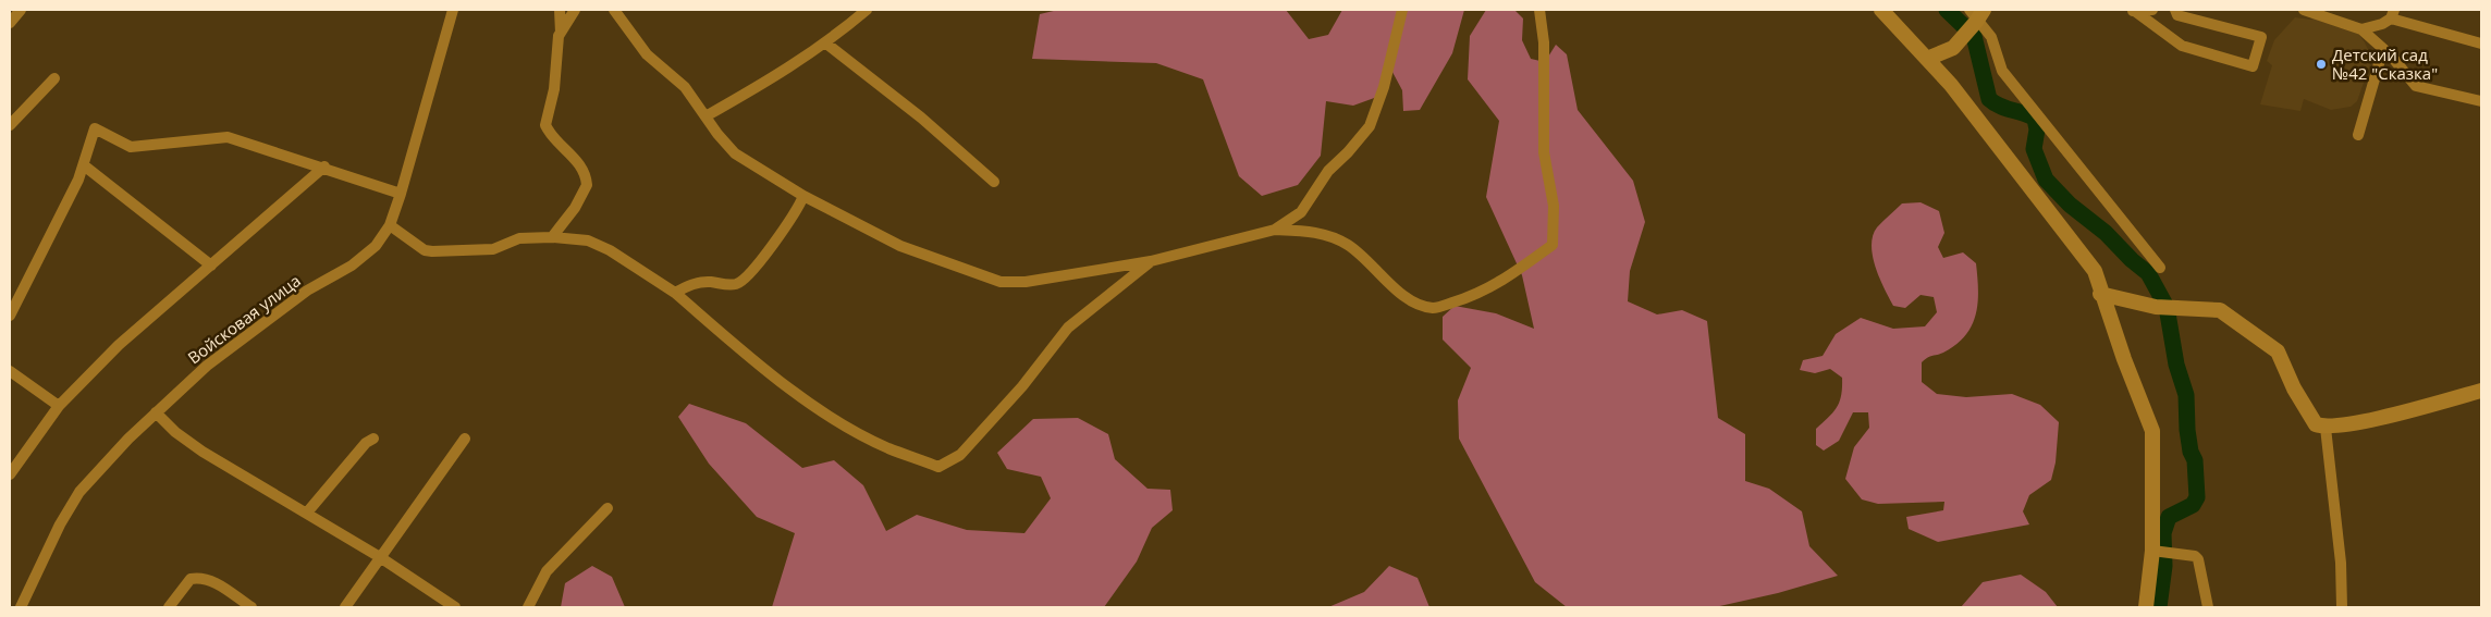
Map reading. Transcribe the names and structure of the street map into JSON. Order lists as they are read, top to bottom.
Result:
{
  "streets": {
    "street": ["Войсковая улица"]
  },
  "places": ["Детский сад №42 \"Сказка\""]
}
